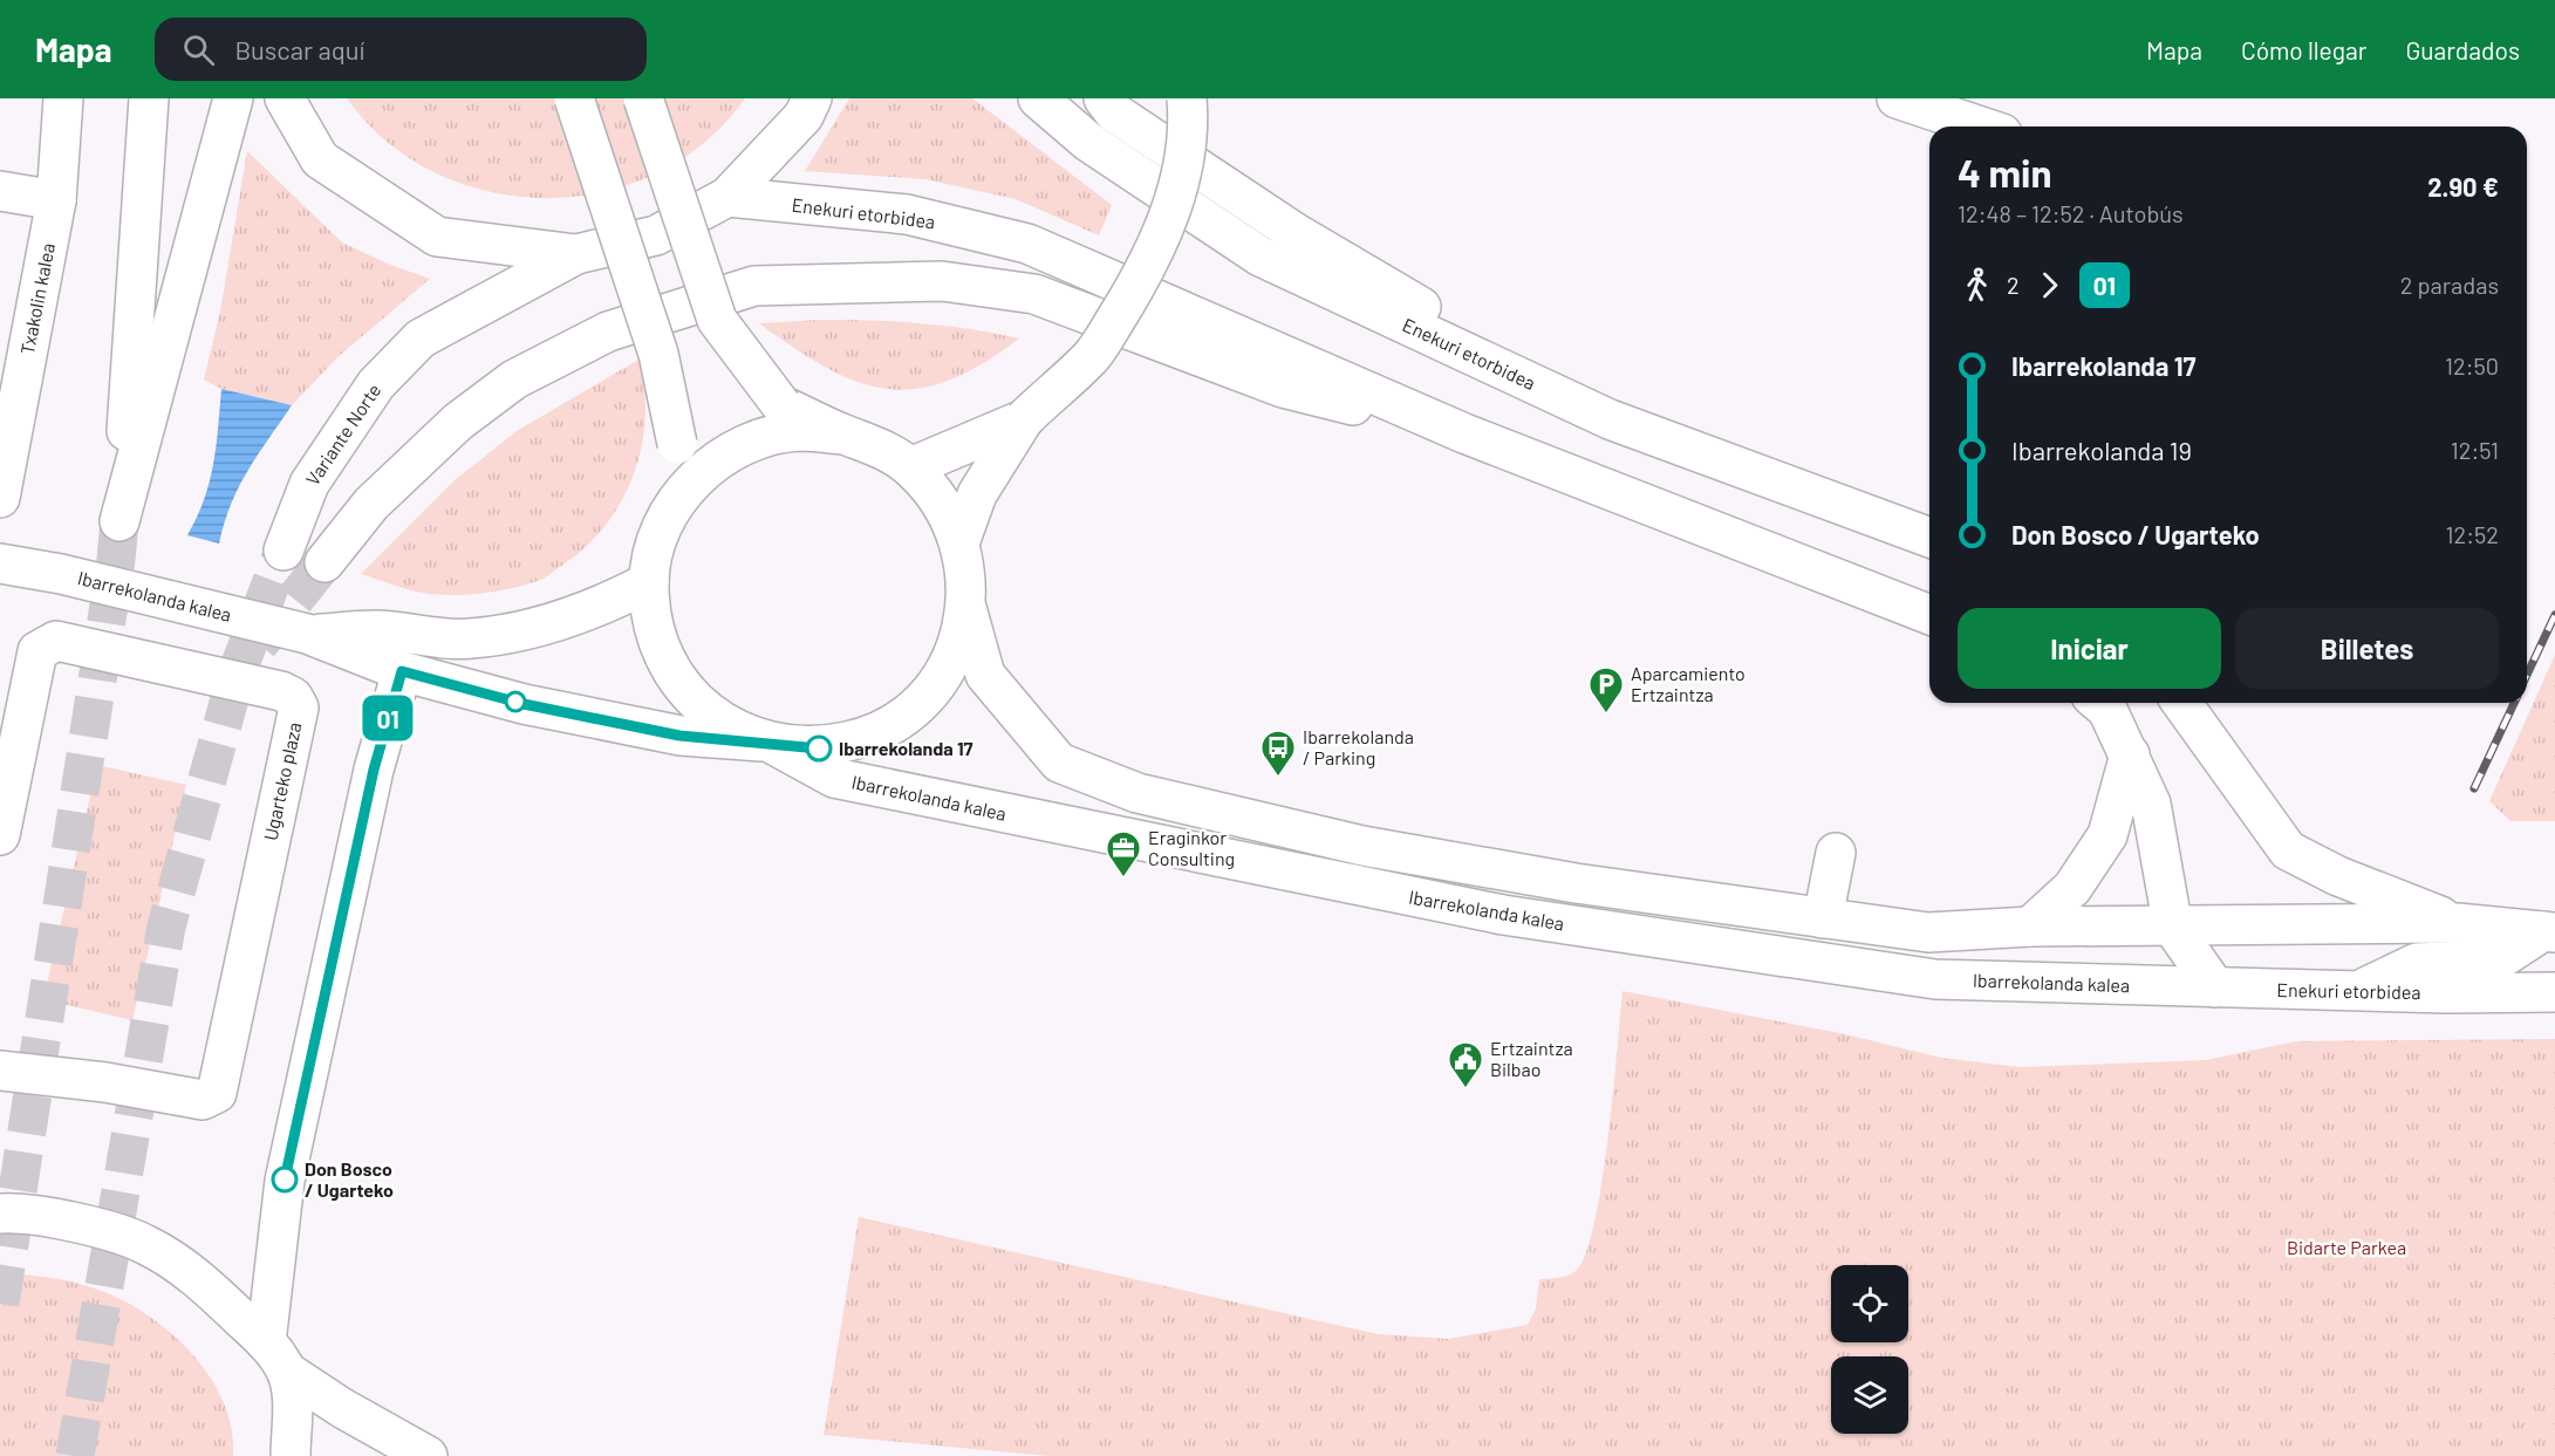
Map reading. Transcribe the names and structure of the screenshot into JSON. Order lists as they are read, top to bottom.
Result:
{
  "streets": {
    "main road": [
      "Enekuri etorbidea",
      "Txakolin kalea",
      "Variante Norte",
      "Ibarrekolanda kalea",
      "Ugarteko plaza"
    ]
  },
  "crossings": [
    ["Enekuri etorbidea", "Ibarrekolanda kalea"]
  ],
  "parks": ["Bidarte Parkea"],
  "places": {
    "parking": ["Aparcamiento Ertzaintza"],
    "other": ["Ibarrekolanda 17", "Don Bosco / Ugarteko"],
    "bus stop": ["Ibarrekolanda / Parking"],
    "office": ["Eraginkor Consulting"],
    "public building": ["Ertzaintza Bilbao"]
  },
  "lines": ["bus line 01"],
  "page": {
    "header": "Mapa",
    "search": "Buscar aquí",
    "nav": ["Mapa", "Cómo llegar", "Guardados"],
    "on_map": "01",
    "heading": ["4 min", "12:48 – 12:52 · Autobús", "2.90 €"],
    "legs": ["2", "01", "2 paradas"],
    "list": [
      {
        "name": "Ibarrekolanda 17",
        "value": "12:50"
      },
      {
        "name": "Ibarrekolanda 19",
        "value": "12:51"
      },
      {
        "name": "Don Bosco / Ugarteko",
        "value": "12:52"
      }
    ],
    "buttons": ["Iniciar", "Billetes"]
  }
}
